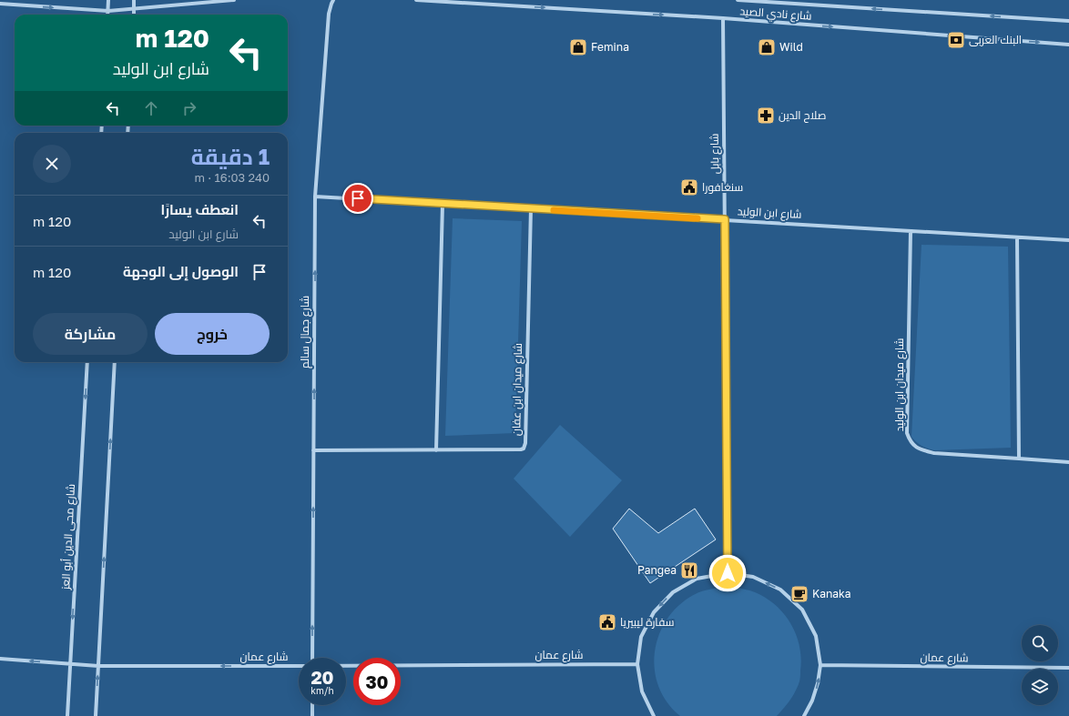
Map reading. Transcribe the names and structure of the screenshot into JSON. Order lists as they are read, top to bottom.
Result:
{
  "streets": {
    "street": [
      "شارع نادي الصيد",
      "شارع بابل",
      "شارع ابن الوليد",
      "شارع جمال سالم",
      "شارع ميدان ابن الوليد",
      "شارع ميدان ابن عفان",
      "شارع محى الدين أبو العز",
      "شارع عمان"
    ]
  },
  "crossings": [
    ["شارع نادي الصيد", "شارع بابل"],
    ["شارع بابل", "شارع ابن الوليد"],
    ["شارع ابن الوليد", "شارع جمال سالم"],
    ["شارع ابن الوليد", "شارع ميدان ابن الوليد"],
    ["شارع ابن الوليد", "شارع ميدان ابن عفان"],
    ["شارع جمال سالم", "شارع ميدان ابن عفان"],
    ["شارع محى الدين أبو العز", "شارع عمان"]
  ],
  "one_way": ["شارع جمال سالم"],
  "places": {
    "bank": ["البنك العربى"],
    "shop": ["Femina", "Wild"],
    "pharmacy": ["صلاح الدين"],
    "public building": ["سنغافورا", "سفارة ليبيريا"],
    "restaurant": ["Pangea"],
    "cafe": ["Kanaka"]
  },
  "page": {
    "turn": ["120 m", "شارع ابن الوليد"],
    "heading": ["1 دقيقة", "240 m · 16:03"],
    "list": [
      {
        "name": "انعطف يسارًا",
        "note": "شارع ابن الوليد",
        "value": "120 m"
      },
      {
        "name": "الوصول إلى الوجهة",
        "value": "120 m"
      }
    ],
    "buttons": ["خروج", "مشاركة"],
    "speed": "20 km/h",
    "limit": "30"
  }
}
